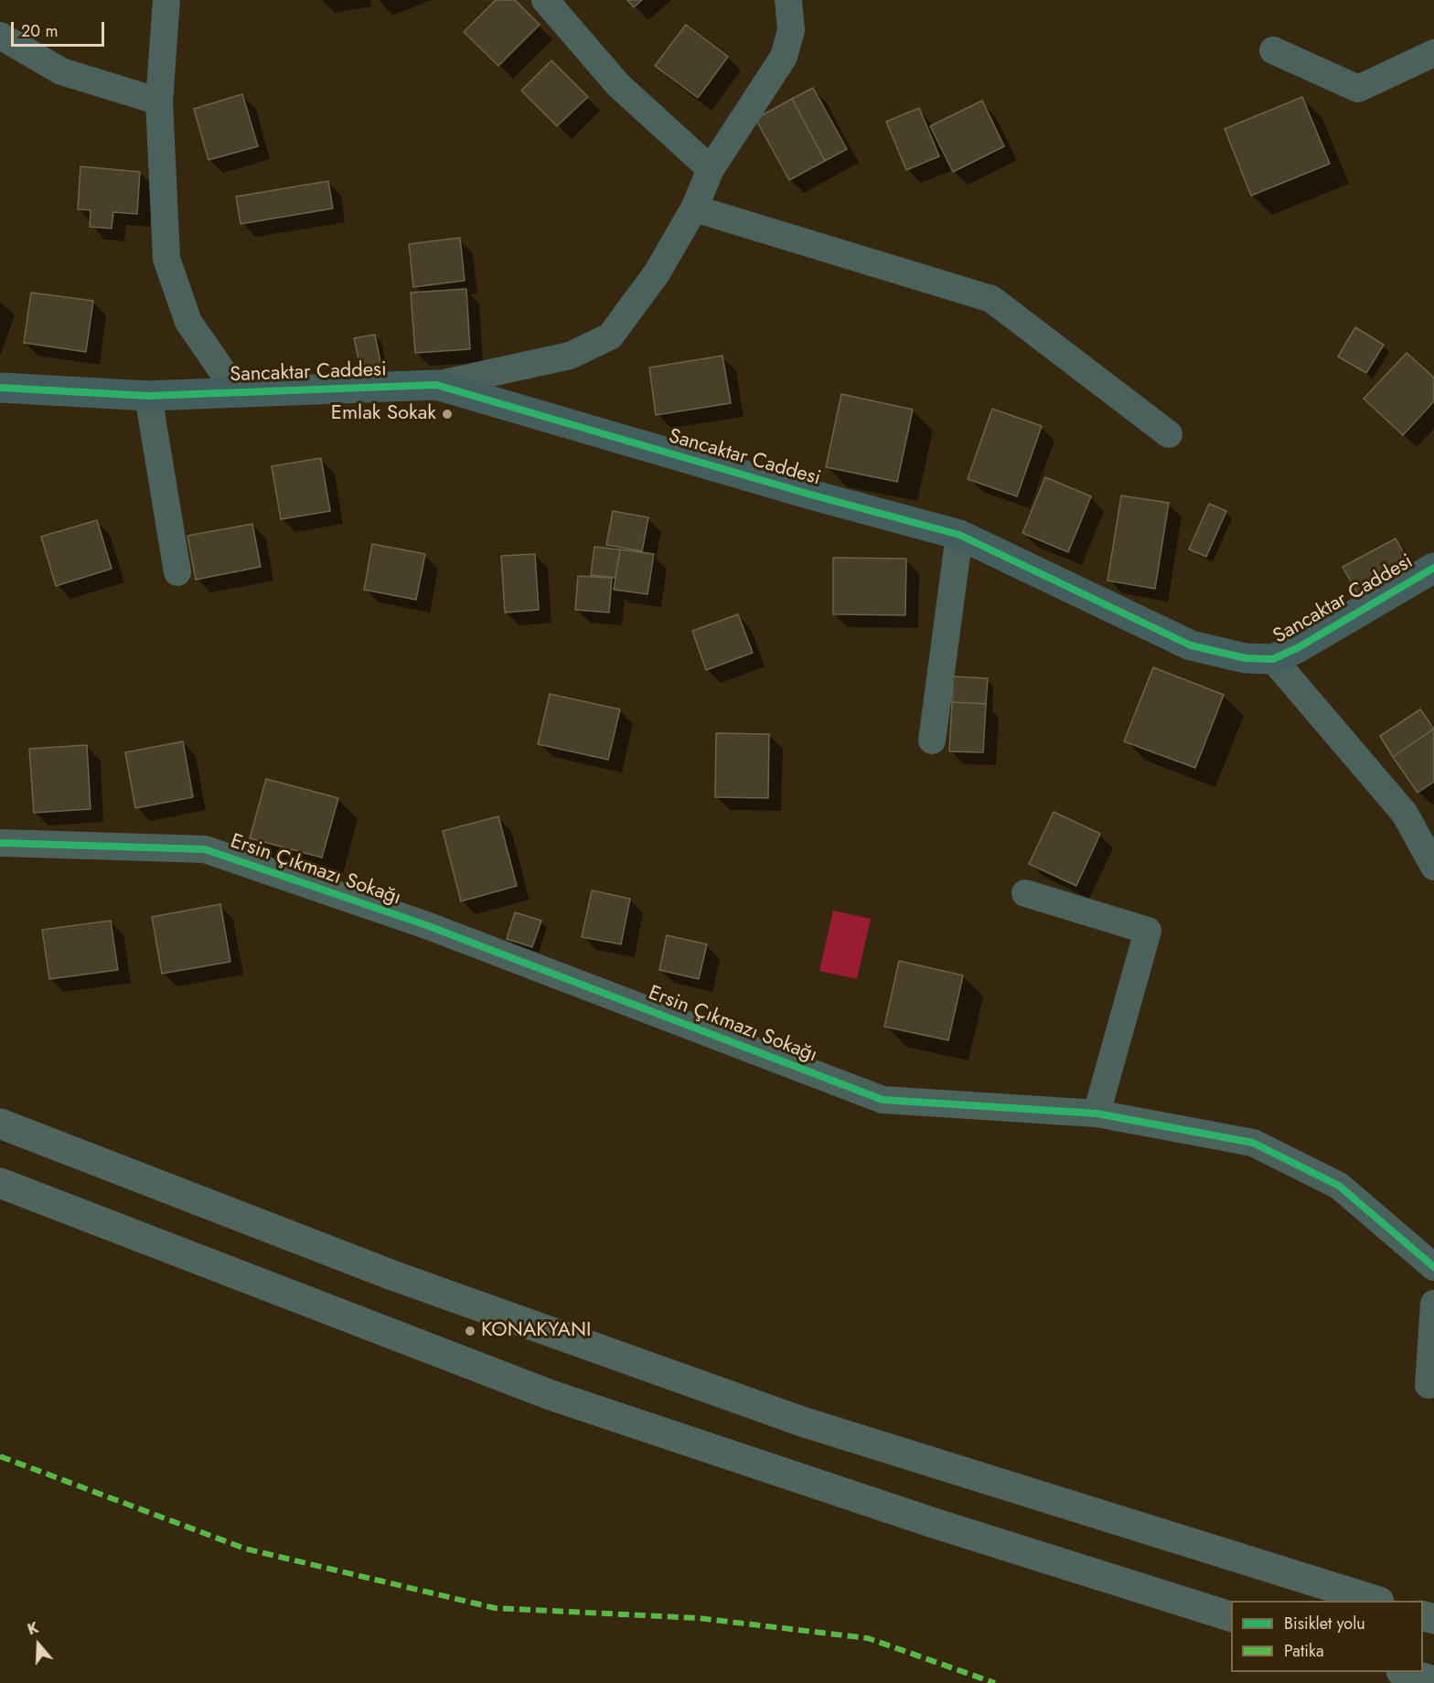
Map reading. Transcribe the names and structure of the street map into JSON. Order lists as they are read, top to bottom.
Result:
{
  "streets": {
    "street": ["Sancaktar Caddesi", "Ersin Çıkmazı Sokağı"]
  },
  "places": ["Emlak Sokak", "KONAKYANI"],
  "legend": ["Bisiklet yolu", "Patika"],
  "scale_bar": "20 m",
  "north": "top"
}
